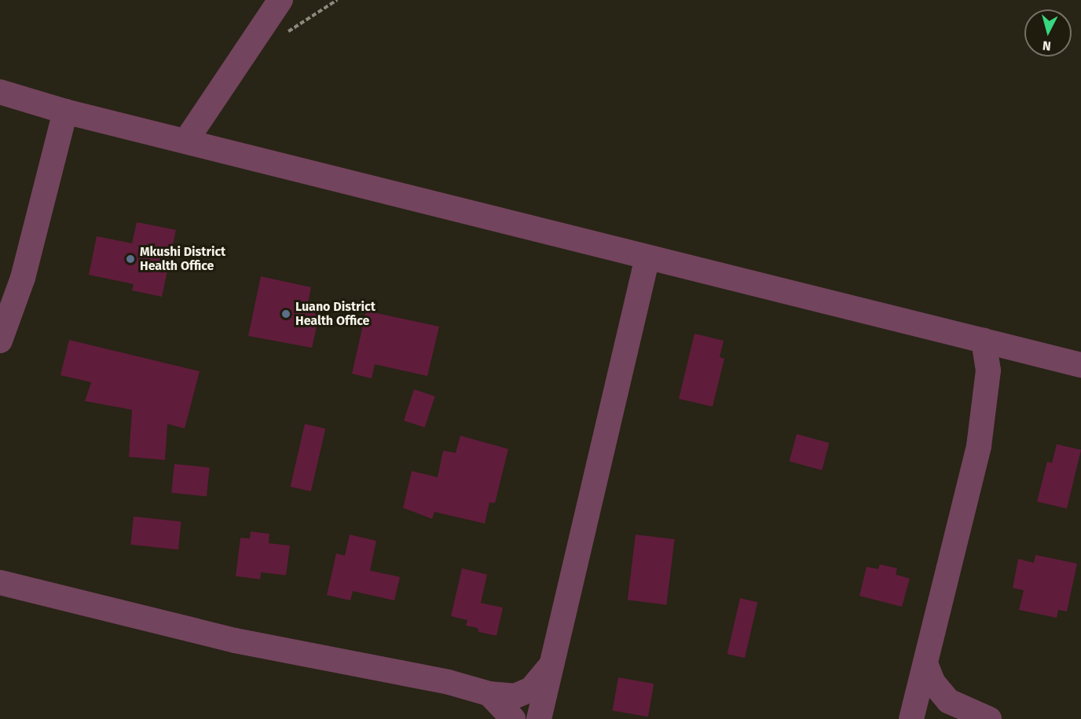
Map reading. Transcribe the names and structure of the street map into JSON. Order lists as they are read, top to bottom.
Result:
{
  "places": ["Mkushi District Health Office", "Luano District Health Office"],
  "north": "bottom"
}
